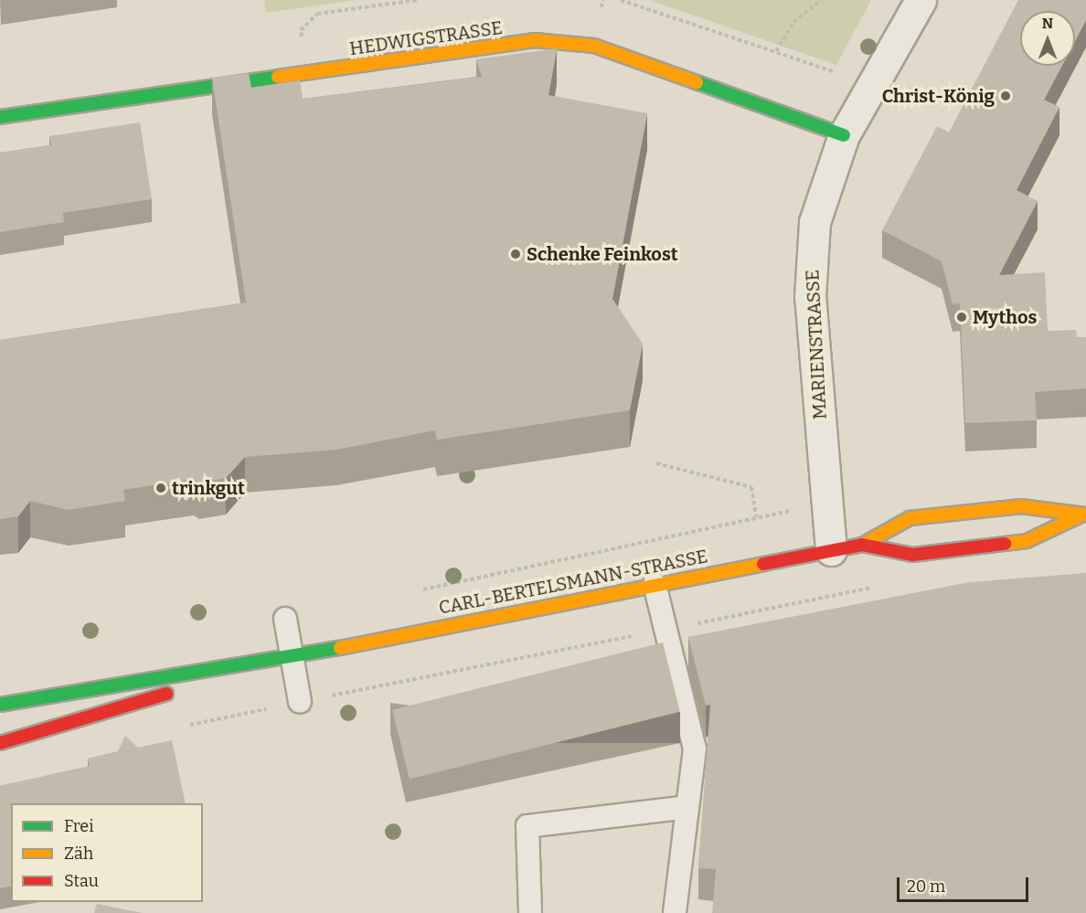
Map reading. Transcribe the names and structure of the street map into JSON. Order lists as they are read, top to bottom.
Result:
{
  "streets": {
    "main road": ["HEDWIGSTRASSE", "CARL-BERTELSMANN-STRASSE"],
    "street": ["MARIENSTRASSE"]
  },
  "crossings": [
    ["HEDWIGSTRASSE", "MARIENSTRASSE"],
    ["MARIENSTRASSE", "CARL-BERTELSMANN-STRASSE"]
  ],
  "places": [
    "Christ-König",
    "Schenke Feinkost",
    "Mythos",
    "trinkgut"
  ],
  "legend": ["Frei", "Zäh", "Stau"],
  "scale_bar": "20 m",
  "north": "top"
}
